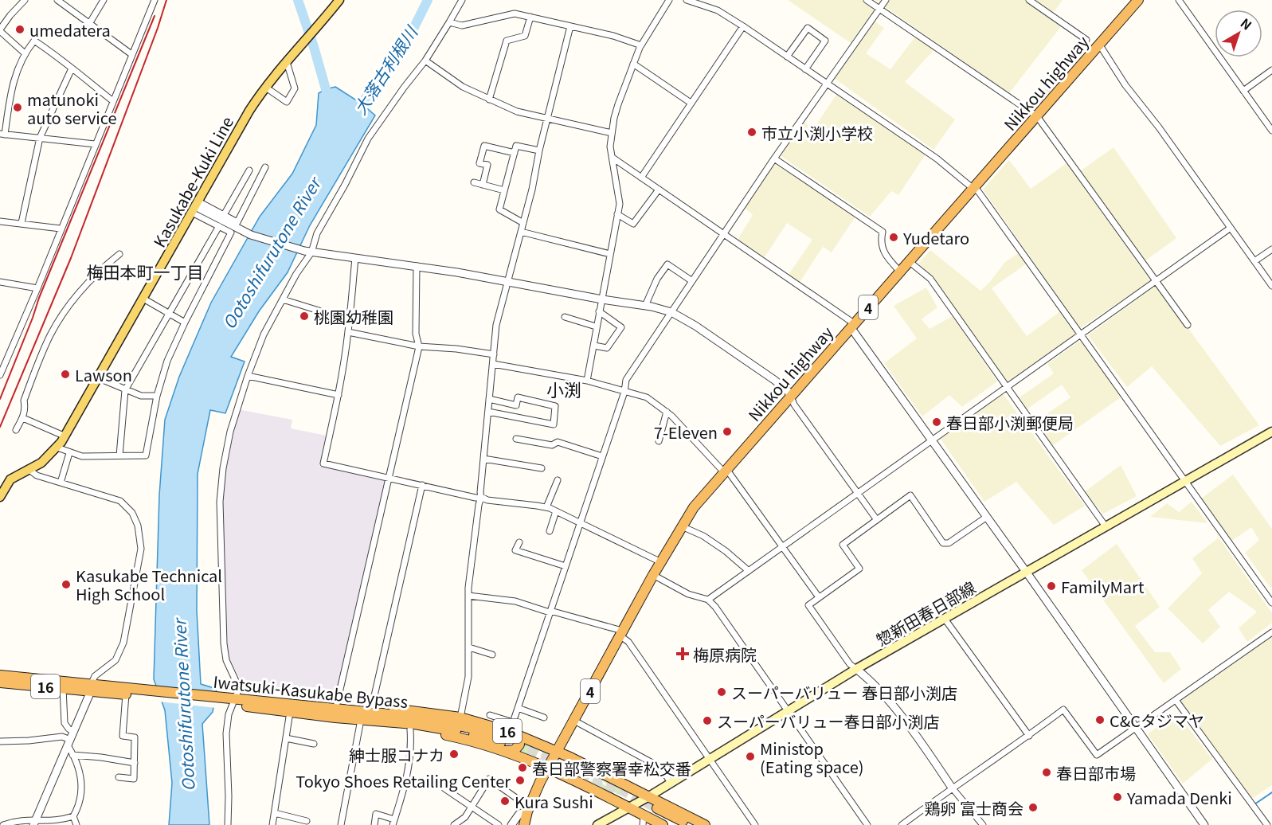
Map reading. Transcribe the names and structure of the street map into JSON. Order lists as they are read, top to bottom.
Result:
{
  "streets": {
    "highway": [
      "Nikkou highway",
      "4",
      "16",
      "Iwatsuki-Kasukabe Bypass"
    ],
    "main road": ["Kasukabe-Kuki Line", "惣新田春日部線"]
  },
  "crossings": [
    ["Nikkou highway", "4"],
    ["Nikkou highway", "16"],
    ["惣新田春日部線", "16"],
    ["16", "Iwatsuki-Kasukabe Bypass"]
  ],
  "districts": ["梅田本町一丁目", "小渕"],
  "water": ["大落古利根川", "Ootoshifurutone River"],
  "places": {
    "other": [
      "umedatera",
      "matunoki auto service",
      "市立小渕小学校",
      "Yudetaro",
      "桃園幼稚園",
      "Lawson",
      "春日部小渕郵便局",
      "7-Eleven",
      "Kasukabe Technical High School",
      "FamilyMart",
      "スーパーバリュー 春日部小渕店",
      "C&Cタジマヤ",
      "スーパーバリュー春日部小渕店",
      "紳士服コナカ",
      "Ministop (Eating space)",
      "春日部警察署幸松交番",
      "春日部市場",
      "Tokyo Shoes Retailing Center",
      "Yamada Denki",
      "Kura Sushi",
      "鶏卵 富士商会"
    ],
    "health": ["梅原病院"]
  },
  "north": "top right"
}
